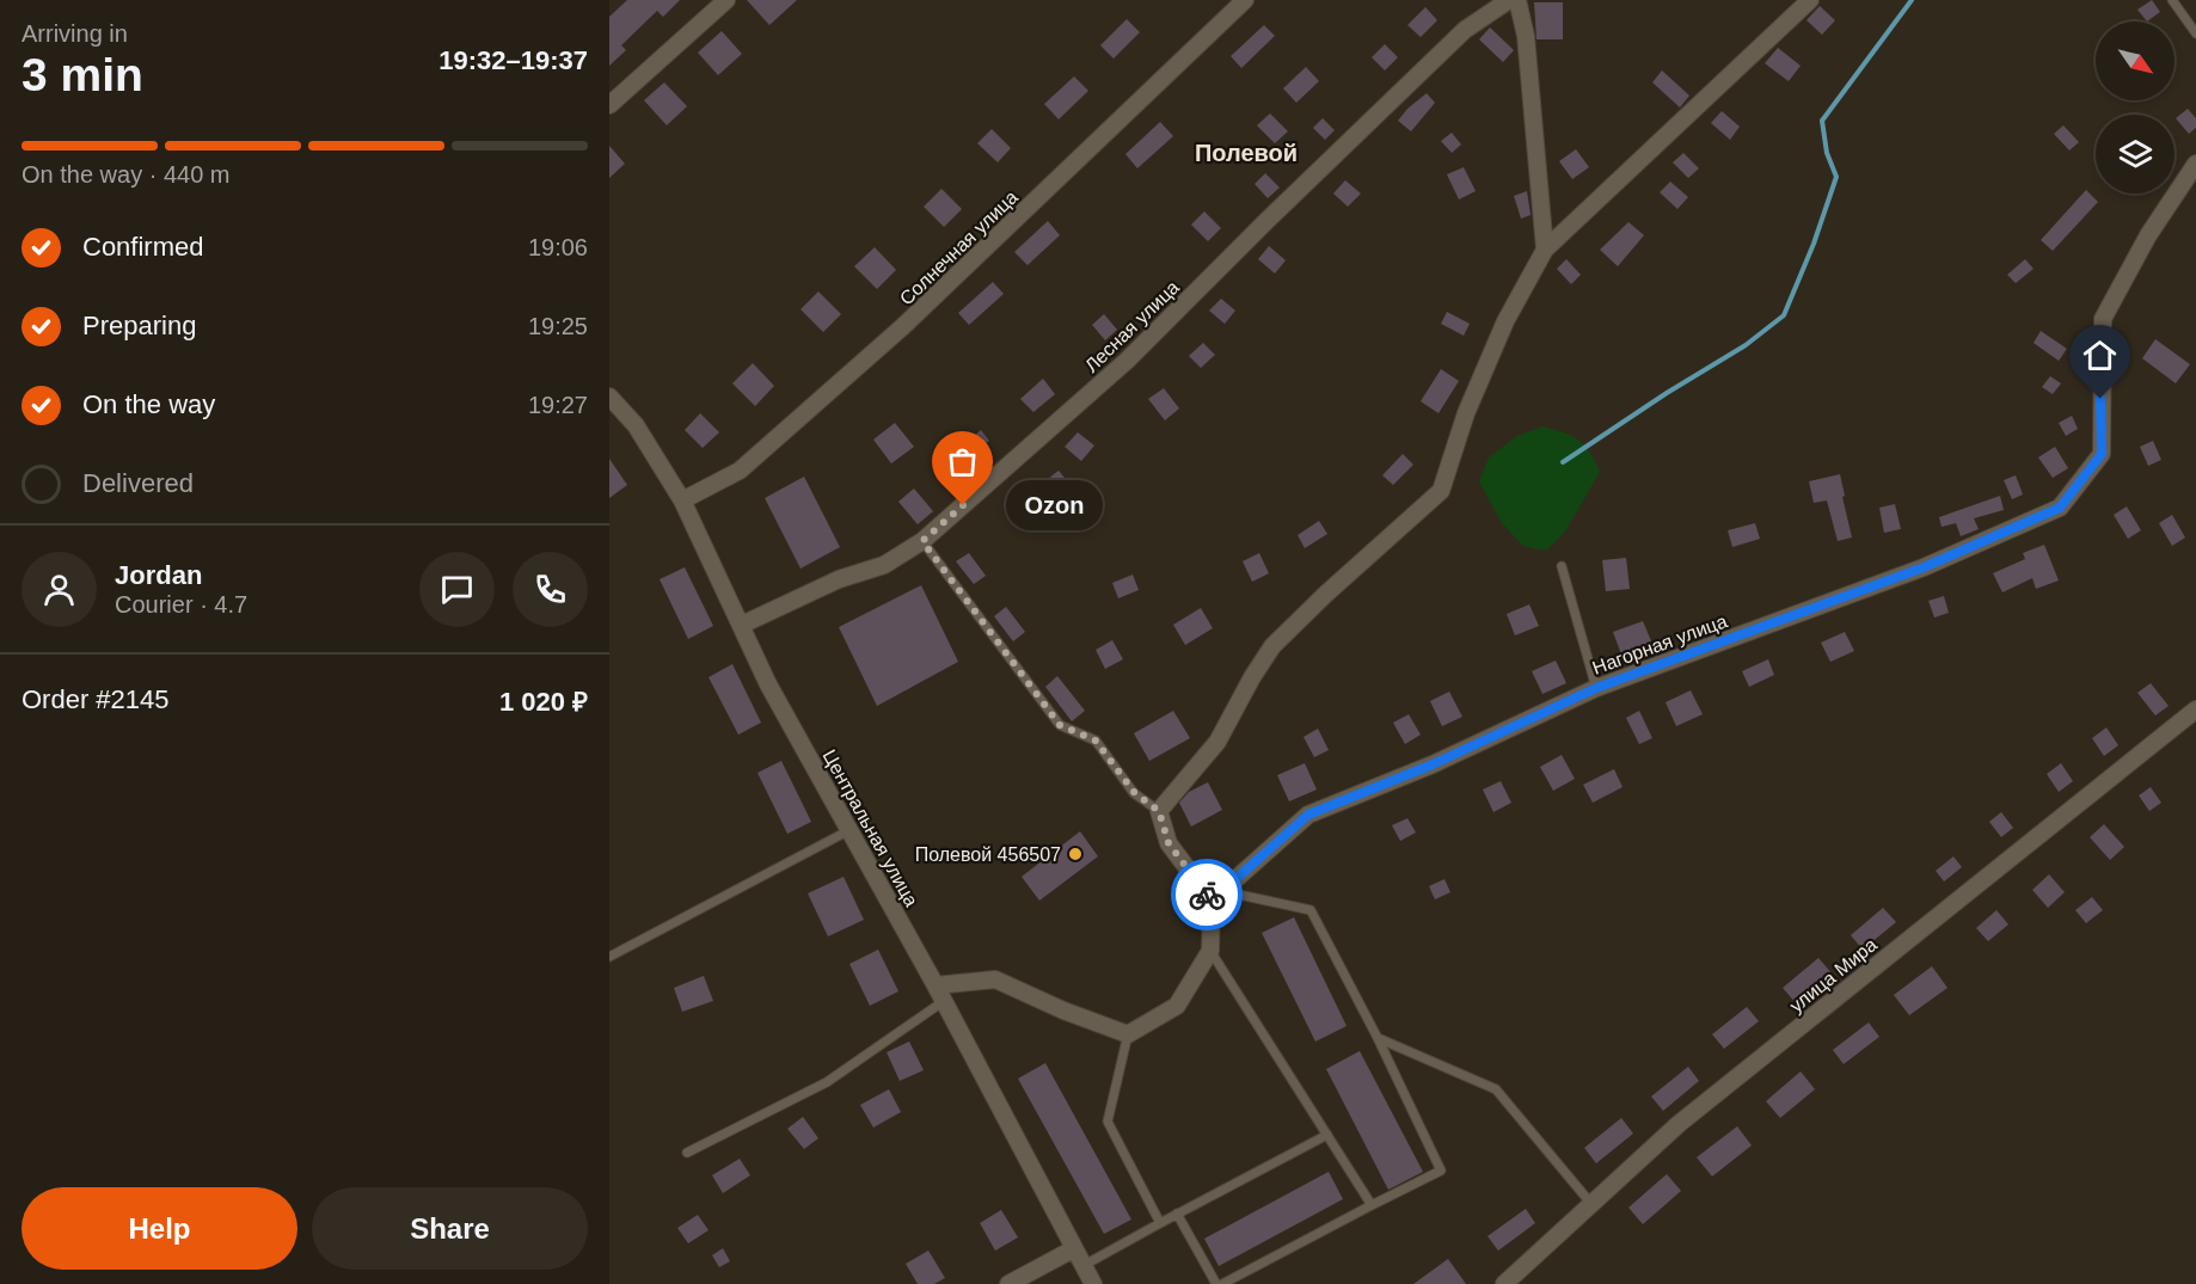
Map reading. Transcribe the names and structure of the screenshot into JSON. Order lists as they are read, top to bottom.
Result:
{
  "streets": {
    "street": [
      "Солнечная улица",
      "Лесная улица",
      "Нагорная улица",
      "Центральная улица",
      "улица Мира"
    ]
  },
  "crossings": [
    ["Солнечная улица", "Центральная улица"],
    ["Лесная улица", "Центральная улица"]
  ],
  "districts": ["Полевой"],
  "places": ["Ozon", "Полевой 456507"],
  "north": "bottom right",
  "page": {
    "heading": ["3 min", "Arriving in", "19:32–19:37"],
    "panel": [
      "Jordan",
      "Courier · 4.7",
      "Order #2145",
      "1 020 ₽"
    ],
    "bar": "On the way · 440 m",
    "list": [
      ["Confirmed", "19:06"],
      ["Preparing", "19:25"],
      ["On the way", "19:27"],
      "Delivered"
    ],
    "bubble": "Ozon",
    "buttons": ["Help", "Share"]
  }
}
